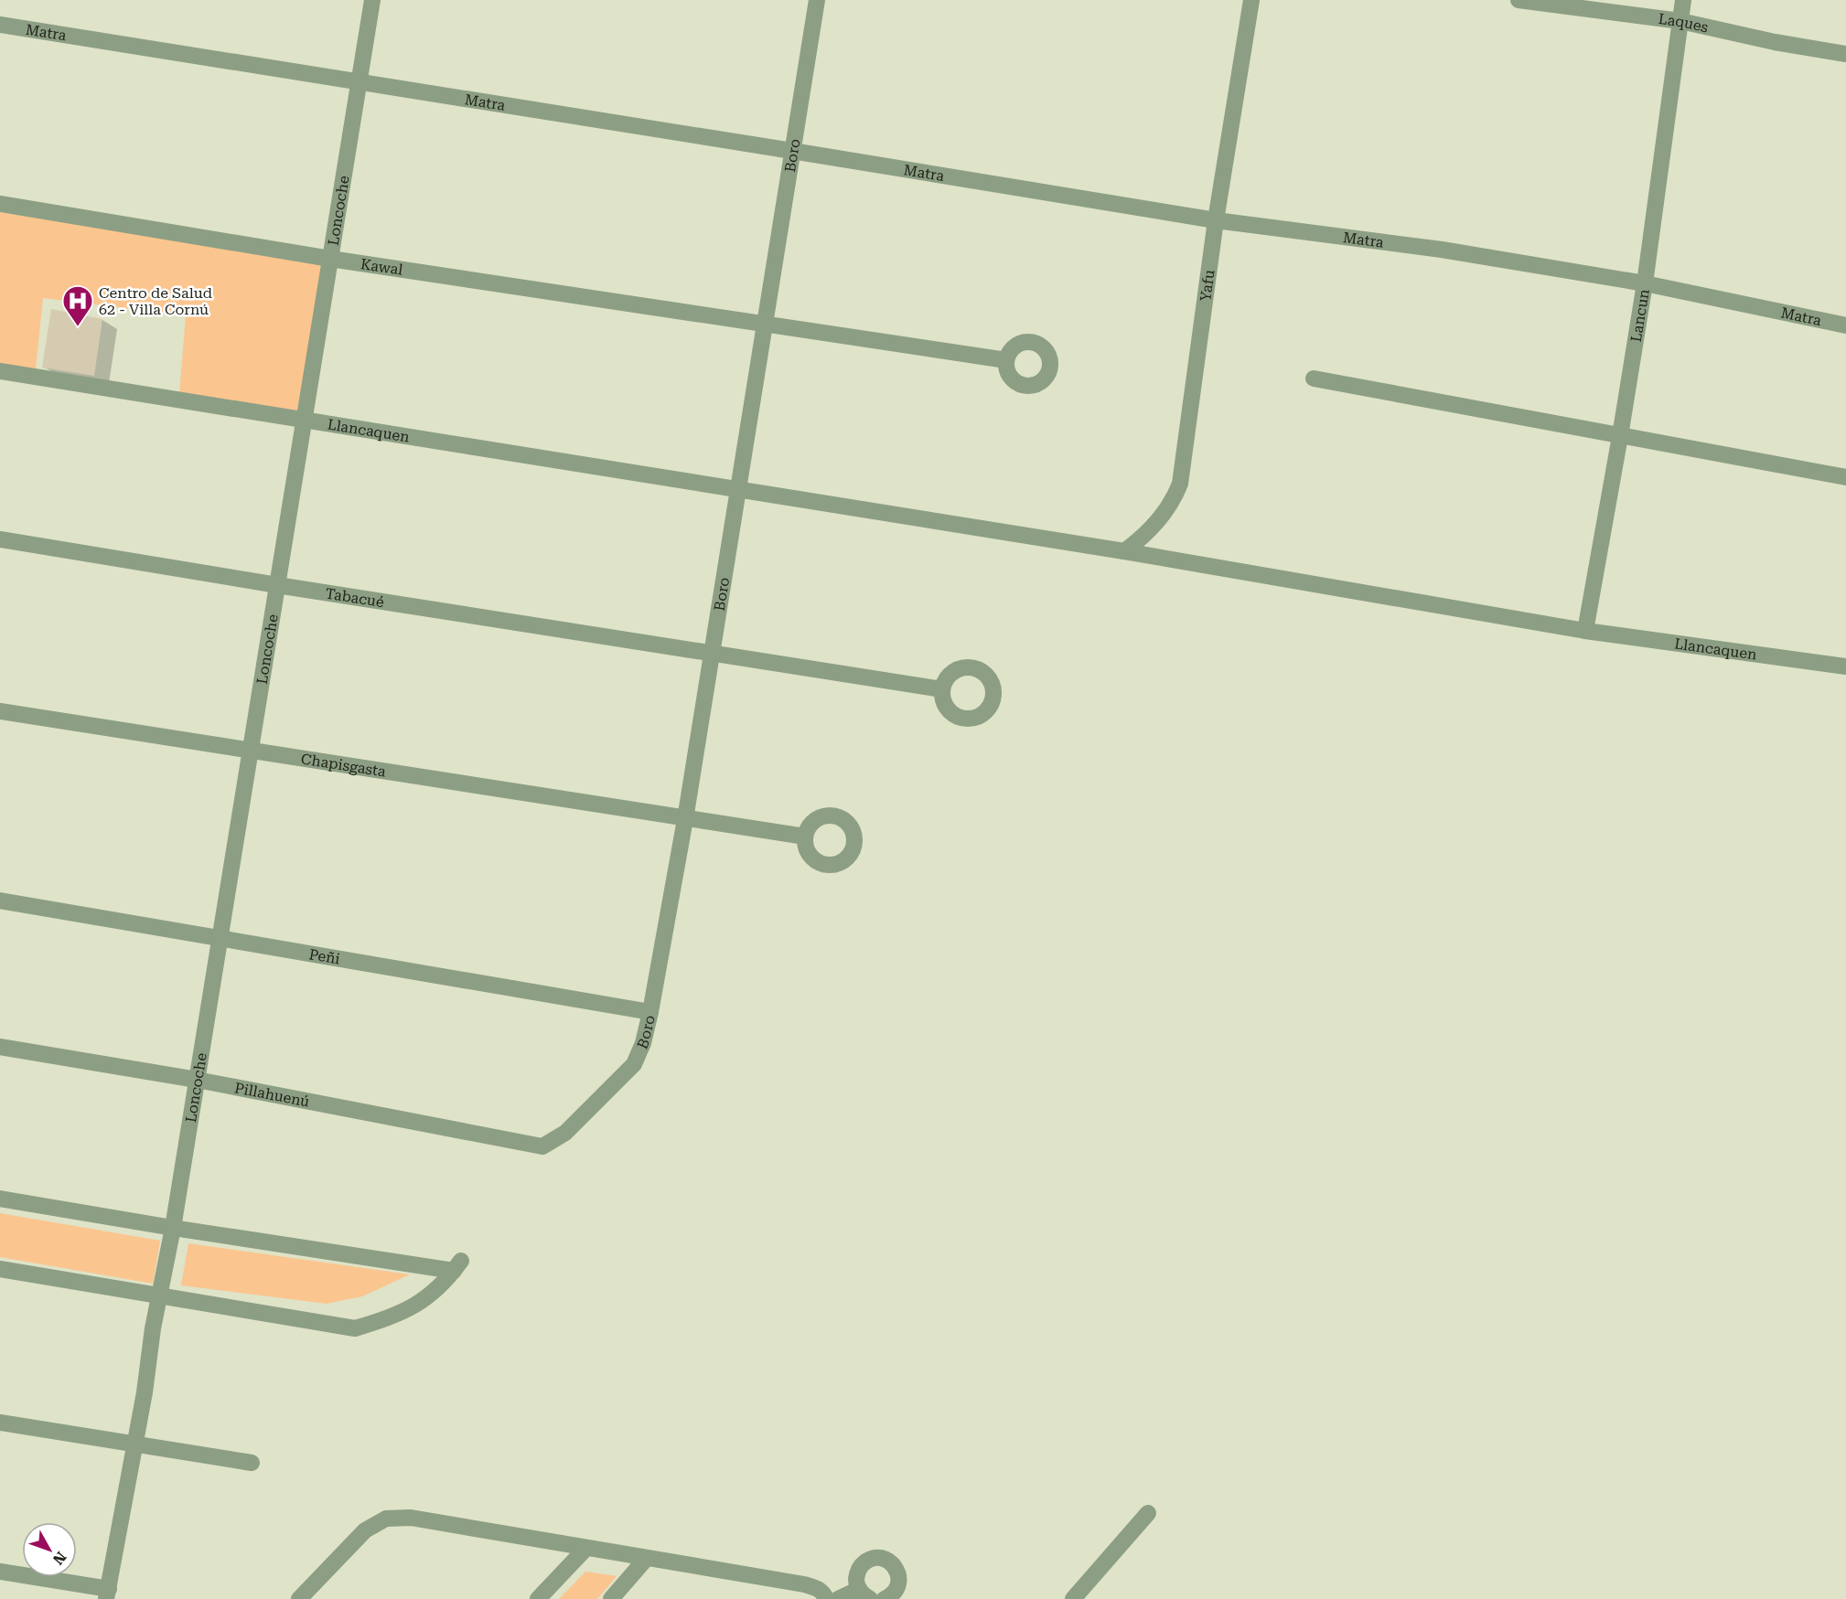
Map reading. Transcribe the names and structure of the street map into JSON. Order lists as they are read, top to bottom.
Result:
{
  "streets": {
    "street": [
      "Laques",
      "Matra",
      "Boro",
      "Loncoche",
      "Kawal",
      "Yafu",
      "Lancun",
      "Llancaquen",
      "Tabacué",
      "Chapisgasta",
      "Peñi",
      "Pillahuenú"
    ]
  },
  "crossings": [
    ["Laques", "Lancun"],
    ["Matra", "Boro"],
    ["Matra", "Loncoche"],
    ["Matra", "Yafu"],
    ["Matra", "Lancun"],
    ["Boro", "Kawal"],
    ["Boro", "Llancaquen"],
    ["Boro", "Tabacué"],
    ["Boro", "Chapisgasta"],
    ["Boro", "Peñi"],
    ["Boro", "Pillahuenú"],
    ["Loncoche", "Kawal"],
    ["Loncoche", "Llancaquen"],
    ["Loncoche", "Tabacué"],
    ["Loncoche", "Chapisgasta"],
    ["Loncoche", "Peñi"],
    ["Loncoche", "Pillahuenú"],
    ["Yafu", "Llancaquen"],
    ["Lancun", "Llancaquen"]
  ],
  "places": {
    "hospital": ["Centro de Salud 62 - Villa Cornú"]
  },
  "north": "bottom right"
}
